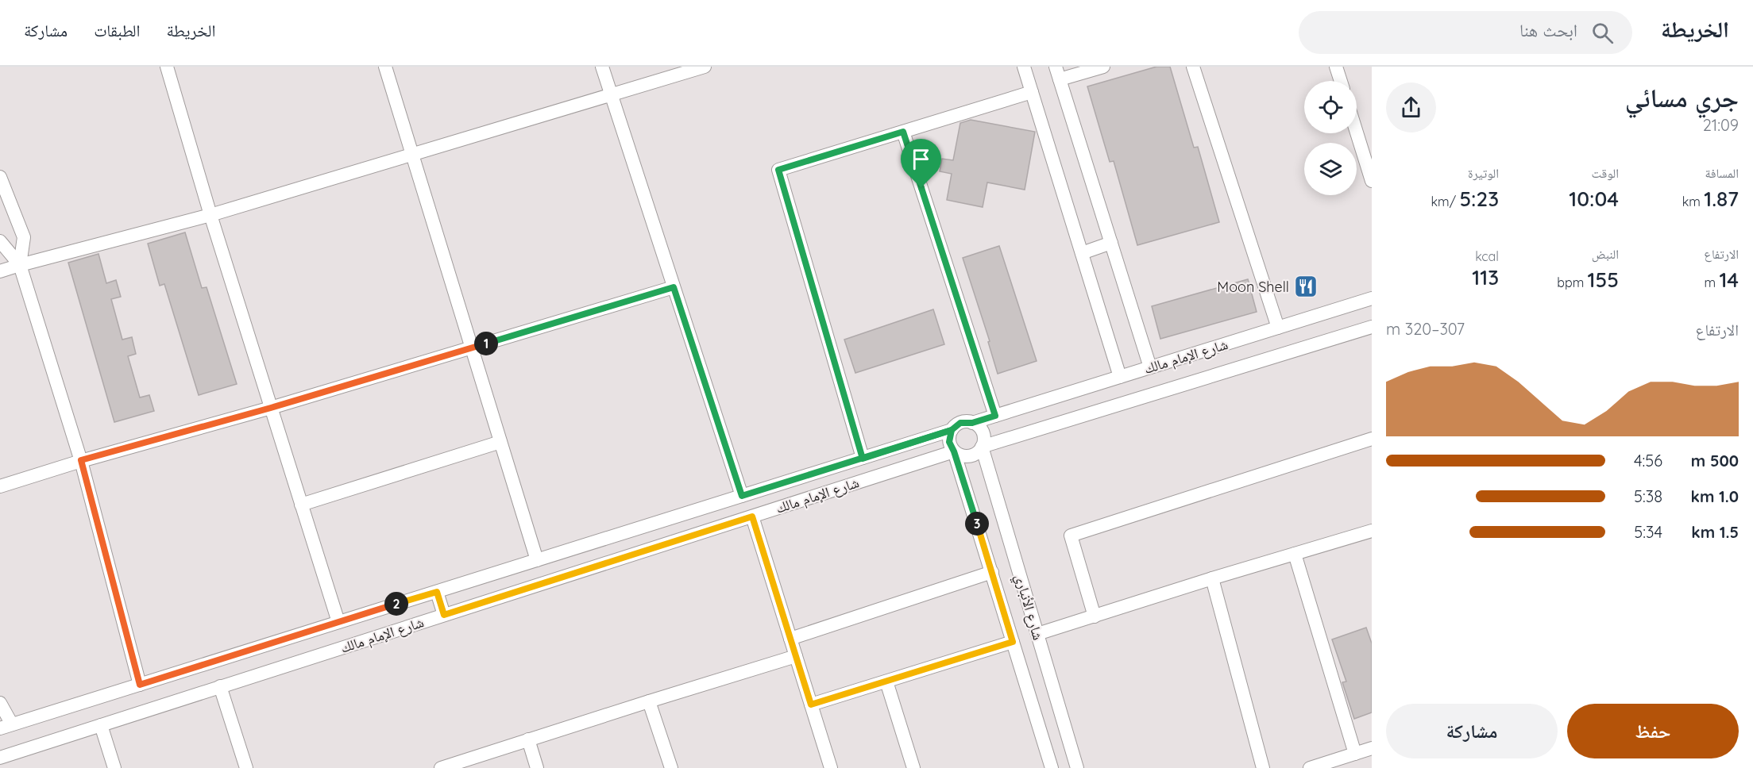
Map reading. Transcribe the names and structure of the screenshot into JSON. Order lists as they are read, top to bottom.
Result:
{
  "streets": {
    "street": ["شارع الإمام مالك", "شارع الأنباري"]
  },
  "crossings": [
    ["شارع الإمام مالك", "شارع الأنباري"]
  ],
  "places": {
    "restaurant": ["Moon Shell"]
  },
  "page": {
    "header": "الخريطة",
    "search": "ابحث هنا",
    "nav": ["الخريطة", "الطبقات", "مشاركة"],
    "heading": ["جري مسائي", "21:09"],
    "stats": [
      ["المسافة", "1.87 km"],
      ["الوقت", "10:04"],
      ["الوتيرة", "5:23 /km"],
      ["الارتفاع", "14 m"],
      ["النبض", "155 bpm"],
      ["kcal", "113"]
    ],
    "chart": ["الارتفاع", "307–320 m"],
    "pins": ["1", "3", "2"],
    "list": [
      {
        "name": "500 m",
        "note": "4:56"
      },
      {
        "name": "1.0 km",
        "note": "5:38"
      },
      {
        "name": "1.5 km",
        "note": "5:34"
      }
    ],
    "buttons": ["حفظ", "مشاركة"]
  }
}
